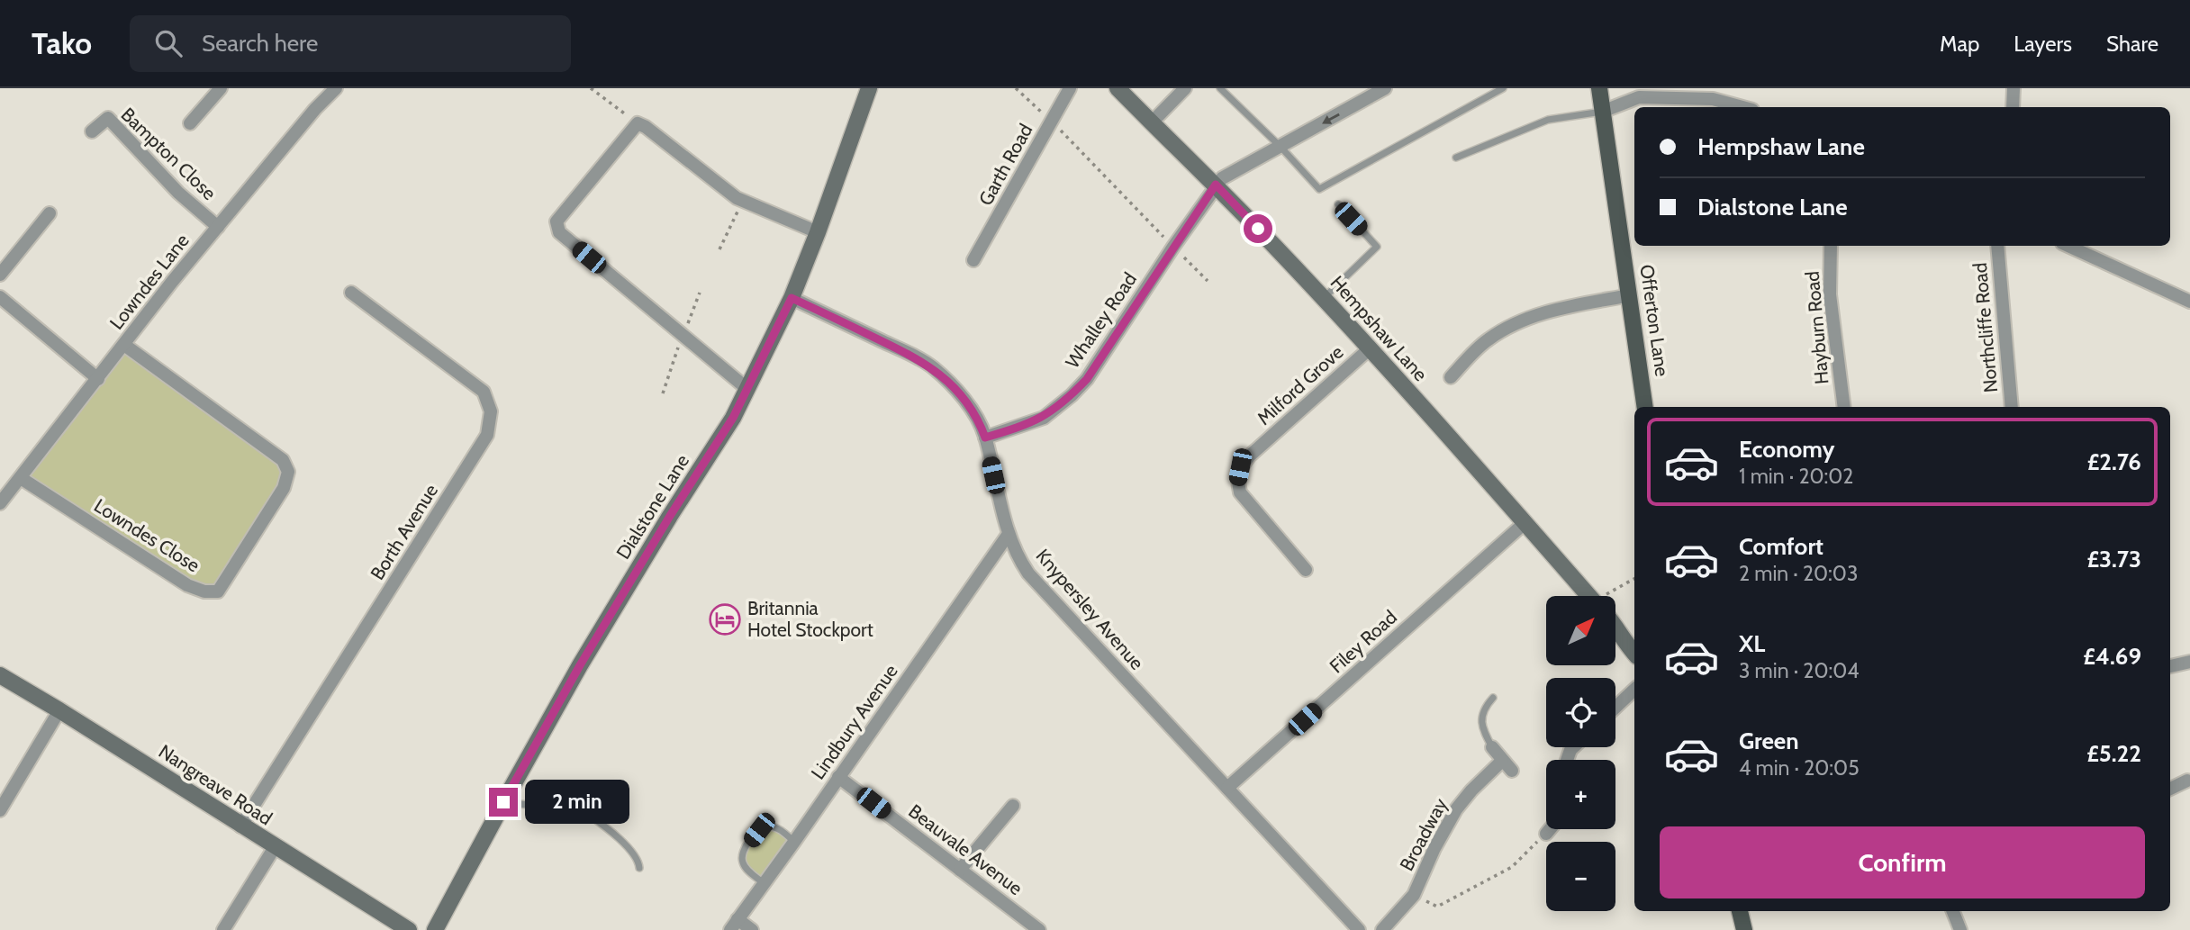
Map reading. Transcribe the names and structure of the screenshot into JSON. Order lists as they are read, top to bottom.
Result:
{
  "streets": {
    "main road": ["Offerton Lane"],
    "street": [
      "Bampton Close",
      "Garth Road",
      "Lowndes Lane",
      "Whalley Road",
      "Hayburn Road",
      "Northcliffe Road",
      "Hempshaw Lane",
      "Milford Grove",
      "Dialstone Lane",
      "Borth Avenue",
      "Lowndes Close",
      "Knypersley Avenue",
      "Filey Road",
      "Lindbury Avenue",
      "Nangreave Road",
      "Broadway",
      "Beauvale Avenue"
    ]
  },
  "crossings": [
    ["Bampton Close", "Lowndes Lane"],
    ["Lowndes Lane", "Lowndes Close"],
    ["Whalley Road", "Hempshaw Lane"],
    ["Whalley Road", "Knypersley Avenue"],
    ["Hempshaw Lane", "Milford Grove"],
    ["Hempshaw Lane", "Filey Road"],
    ["Dialstone Lane", "Knypersley Avenue"],
    ["Borth Avenue", "Nangreave Road"],
    ["Knypersley Avenue", "Filey Road"],
    ["Knypersley Avenue", "Lindbury Avenue"],
    ["Lindbury Avenue", "Beauvale Avenue"]
  ],
  "places": {
    "hotel": ["Britannia Hotel Stockport"]
  },
  "north": "top right",
  "page": {
    "header": "Tako",
    "search": "Search here",
    "nav": ["Map", "Layers", "Share"],
    "banner": ["Hempshaw Lane", "Dialstone Lane"],
    "list": [
      {
        "name": "Economy",
        "note": "1 min · 20:02",
        "value": "£2.76"
      },
      {
        "name": "Comfort",
        "note": "2 min · 20:03",
        "value": "£3.73"
      },
      {
        "name": "XL",
        "note": "3 min · 20:04",
        "value": "£4.69"
      },
      {
        "name": "Green",
        "note": "4 min · 20:05",
        "value": "£5.22"
      }
    ],
    "map_buttons": ["+", "−"],
    "bubble": "2 min",
    "buttons": "Confirm"
  }
}
